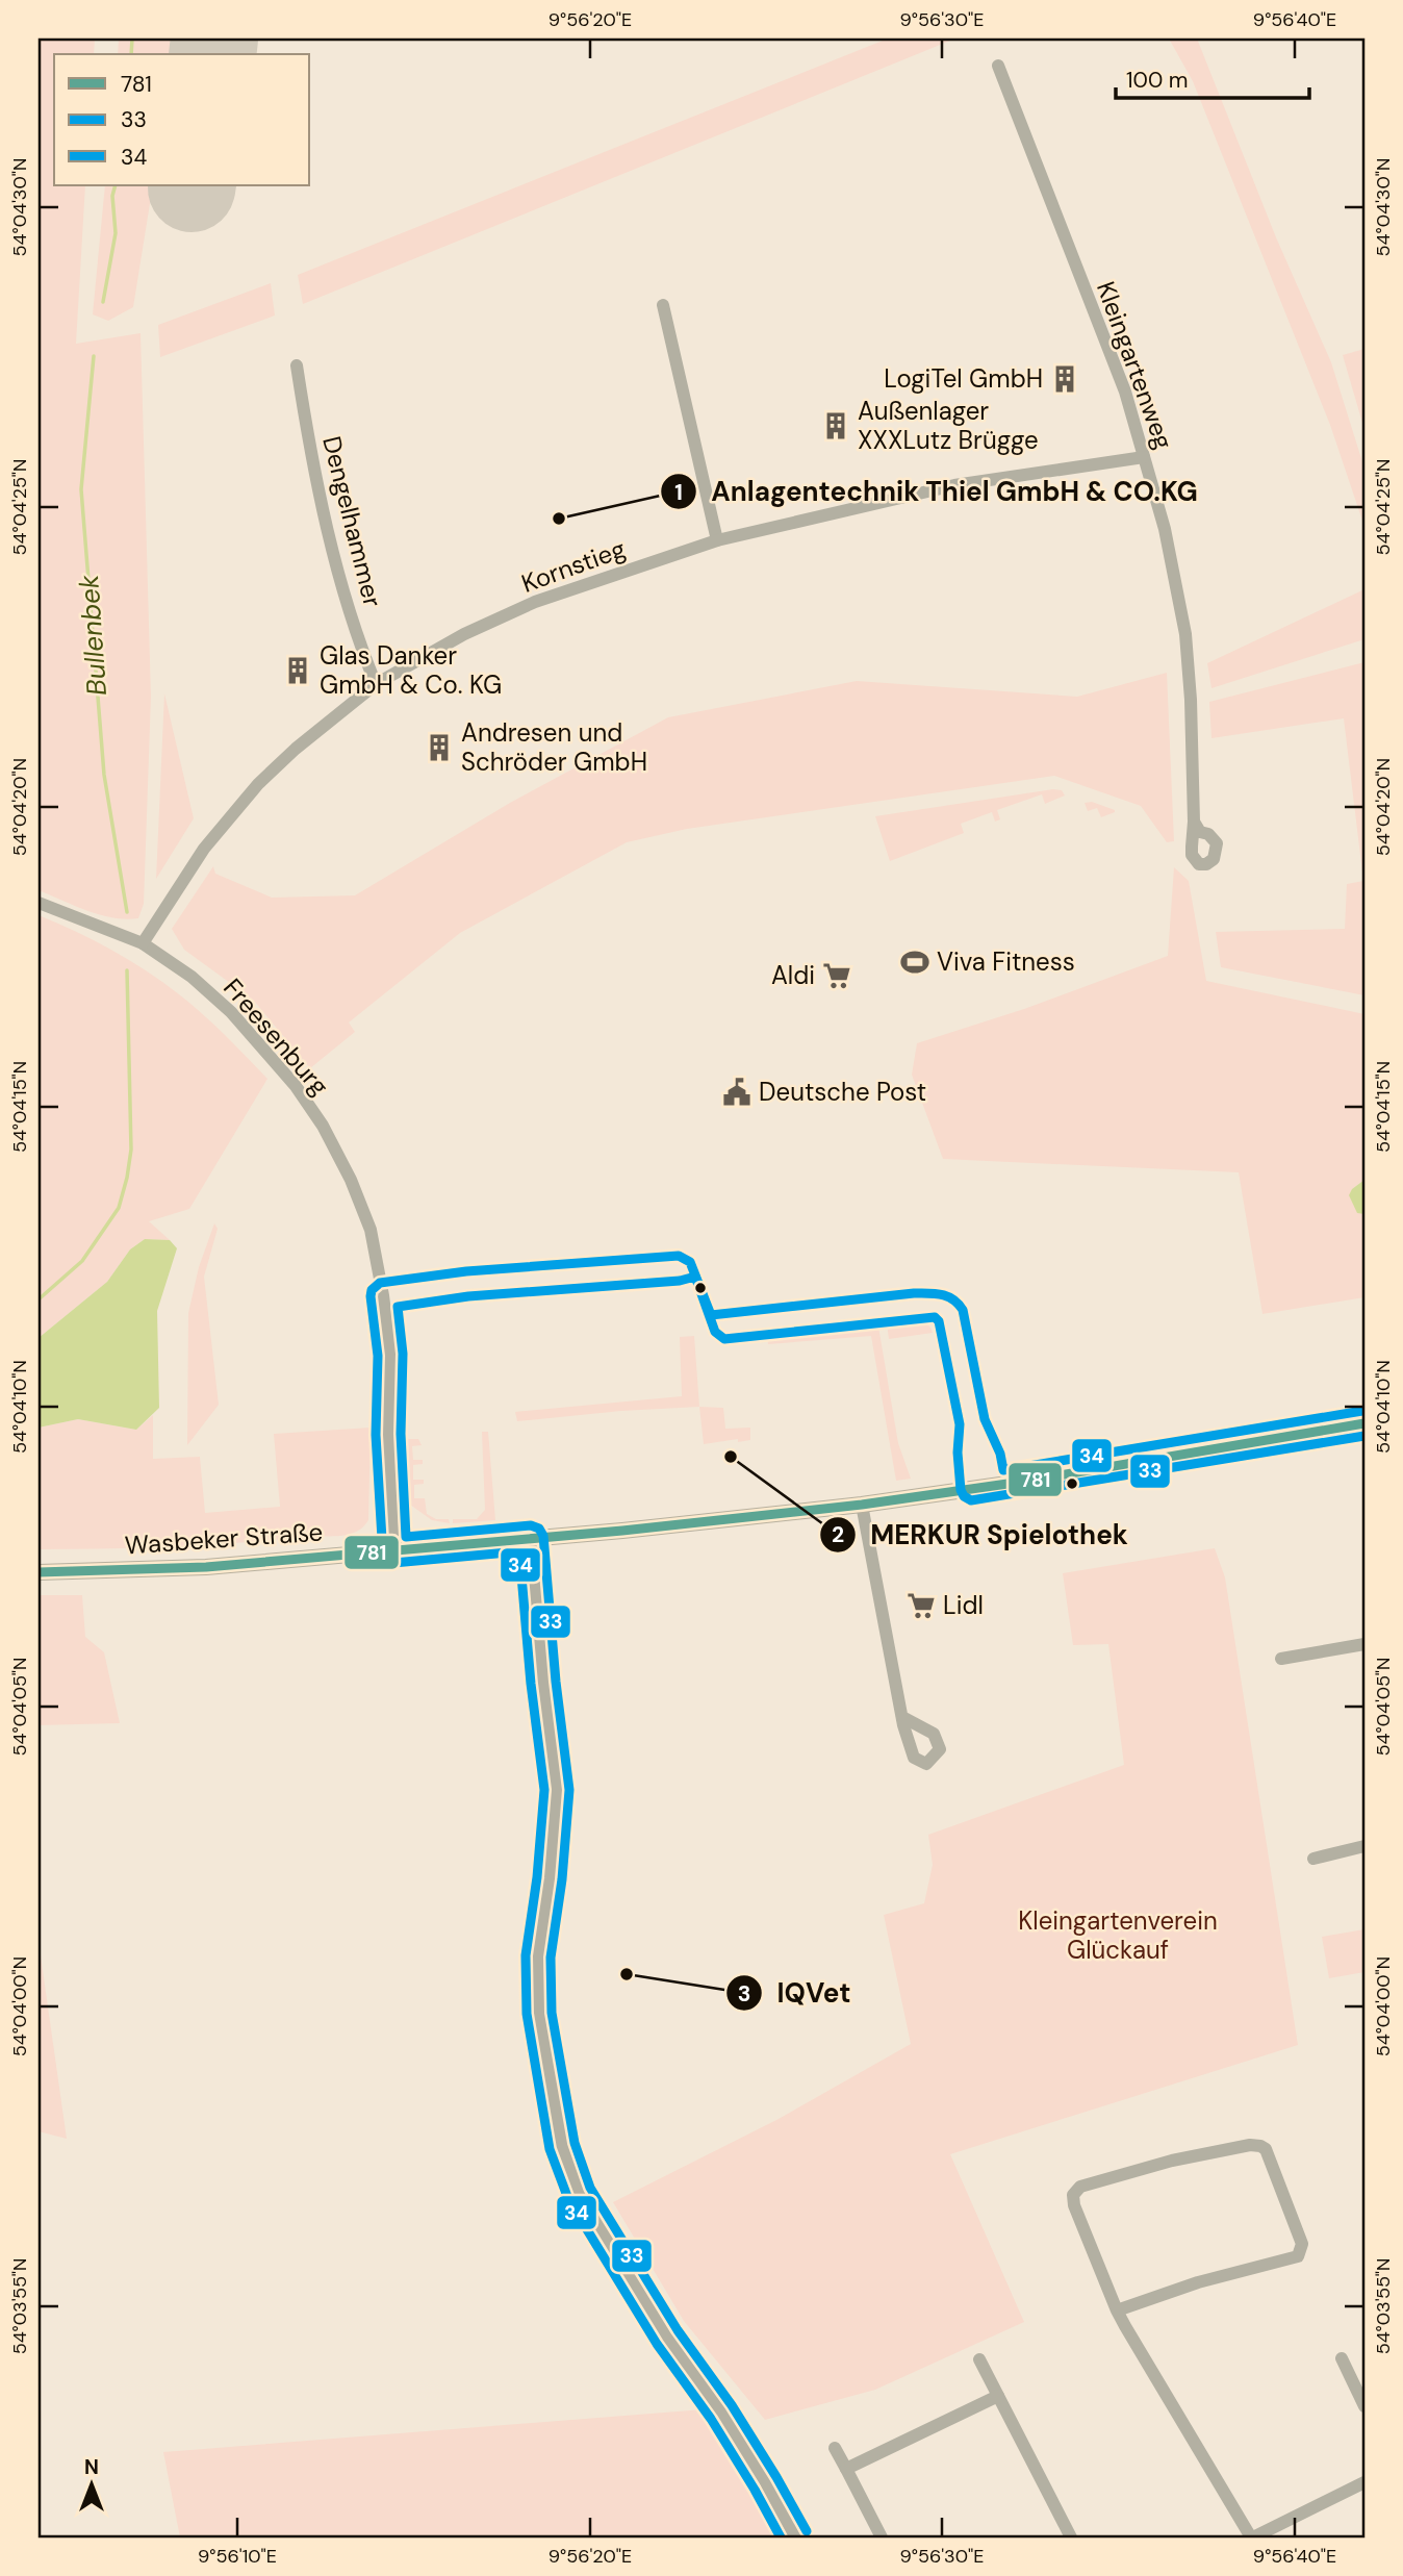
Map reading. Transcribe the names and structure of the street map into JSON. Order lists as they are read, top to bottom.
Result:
{
  "streets": {
    "main road": ["Wasbeker Straße"],
    "street": [
      "Kleingartenweg",
      "Dengelhammer",
      "Kornstieg",
      "Freesenburg"
    ]
  },
  "crossings": [
    ["Kleingartenweg", "Kornstieg"],
    ["Dengelhammer", "Kornstieg"],
    ["Kornstieg", "Freesenburg"],
    ["Freesenburg", "Wasbeker Straße"]
  ],
  "water": ["Bullenbek"],
  "parks": ["Kleingartenverein Glückauf"],
  "places": {
    "building": [
      "LogiTel GmbH",
      "Außenlager XXXLutz Brügge",
      "Glas Danker GmbH & Co. KG",
      "Andresen und Schröder GmbH"
    ],
    "other": ["Anlagentechnik Thiel GmbH & CO.KG", "MERKUR Spielothek", "IQVet"],
    "sports": ["Viva Fitness"],
    "supermarket": ["Aldi", "Lidl"],
    "public building": ["Deutsche Post"]
  },
  "lines": ["transit line 34", "transit line 33", "transit line 781"],
  "legend": ["781", "33", "34"],
  "scale_bar": "100 m",
  "north": "top",
  "coordinates": [
    "9°56'20\"E",
    "9°56'30\"E",
    "9°56'40\"E",
    "54°04'30\"N",
    "54°04'25\"N",
    "54°04'20\"N",
    "54°04'15\"N",
    "54°04'10\"N",
    "54°04'05\"N",
    "54°04'00\"N",
    "54°03'55\"N",
    "9°56'10\"E"
  ]
}
